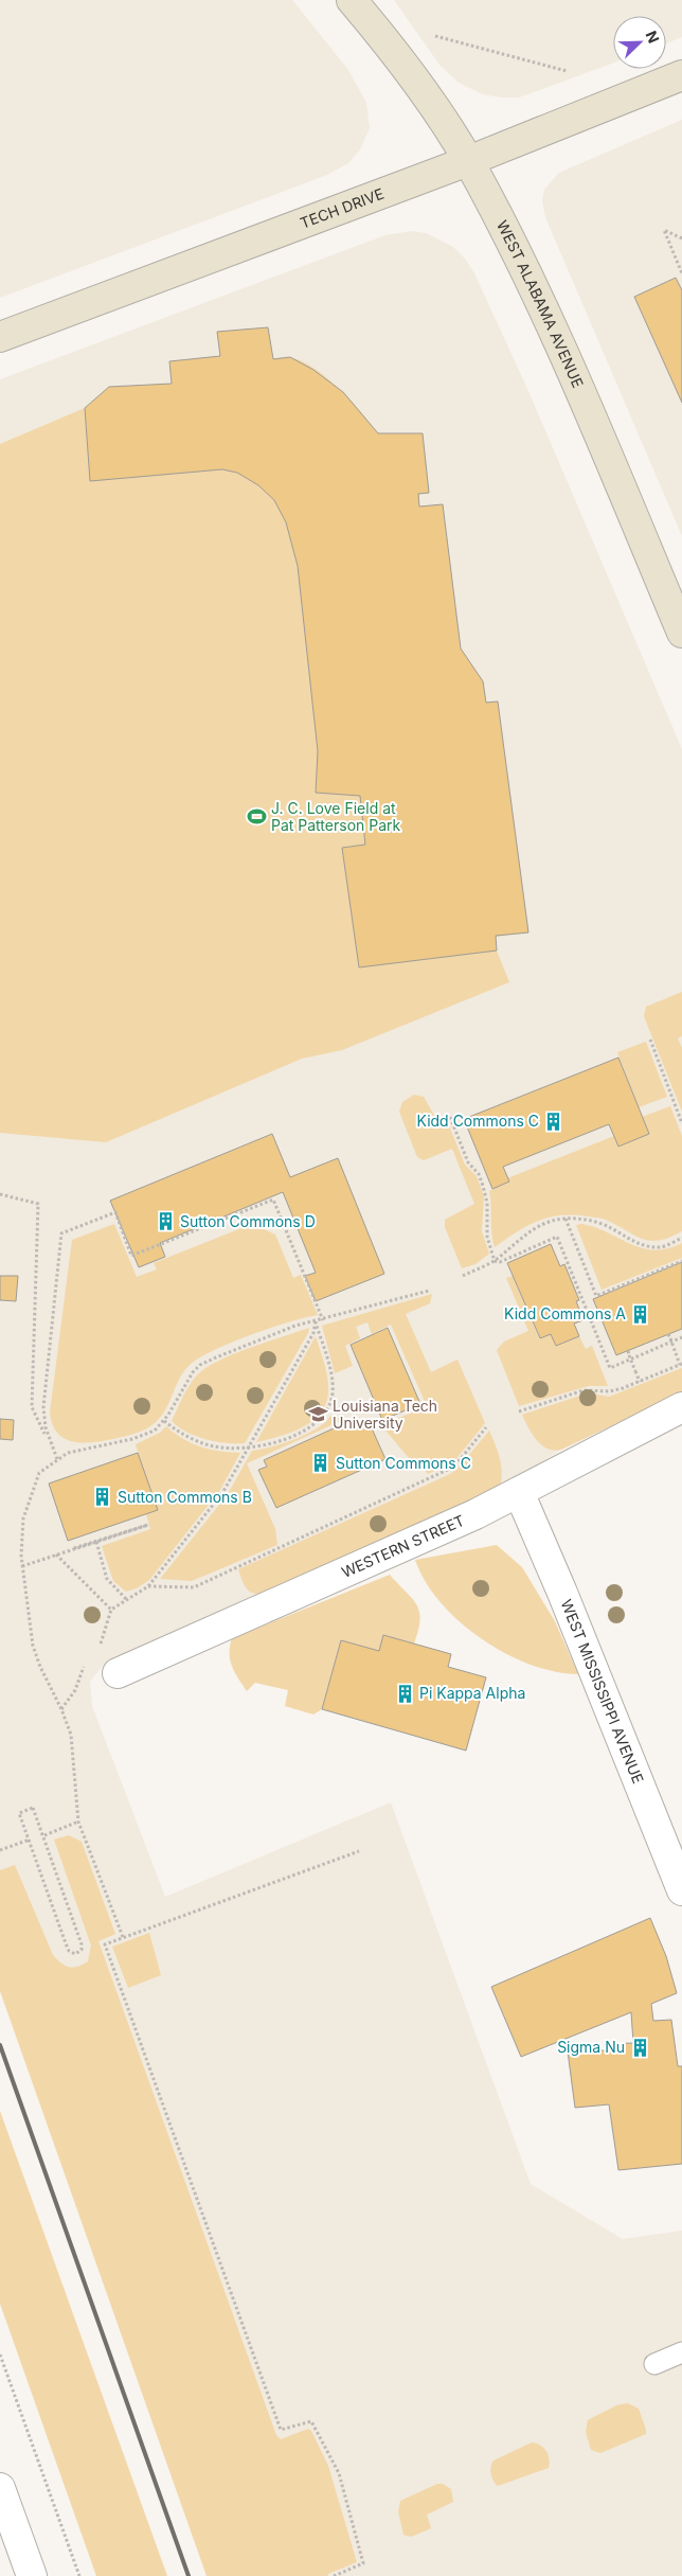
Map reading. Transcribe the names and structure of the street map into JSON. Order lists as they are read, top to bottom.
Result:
{
  "streets": {
    "main road": ["TECH DRIVE", "WEST ALABAMA AVENUE"],
    "street": ["WESTERN STREET", "WEST MISSISSIPPI AVENUE"]
  },
  "crossings": [
    ["TECH DRIVE", "WEST ALABAMA AVENUE"],
    ["WESTERN STREET", "WEST MISSISSIPPI AVENUE"]
  ],
  "places": {
    "sports": ["J. C. Love Field at Pat Patterson Park"],
    "building": [
      "Kidd Commons C",
      "Sutton Commons D",
      "Kidd Commons A",
      "Sutton Commons C",
      "Sutton Commons B",
      "Pi Kappa Alpha",
      "Sigma Nu"
    ],
    "school or university": ["Louisiana Tech University"]
  },
  "north": "top right"
}
